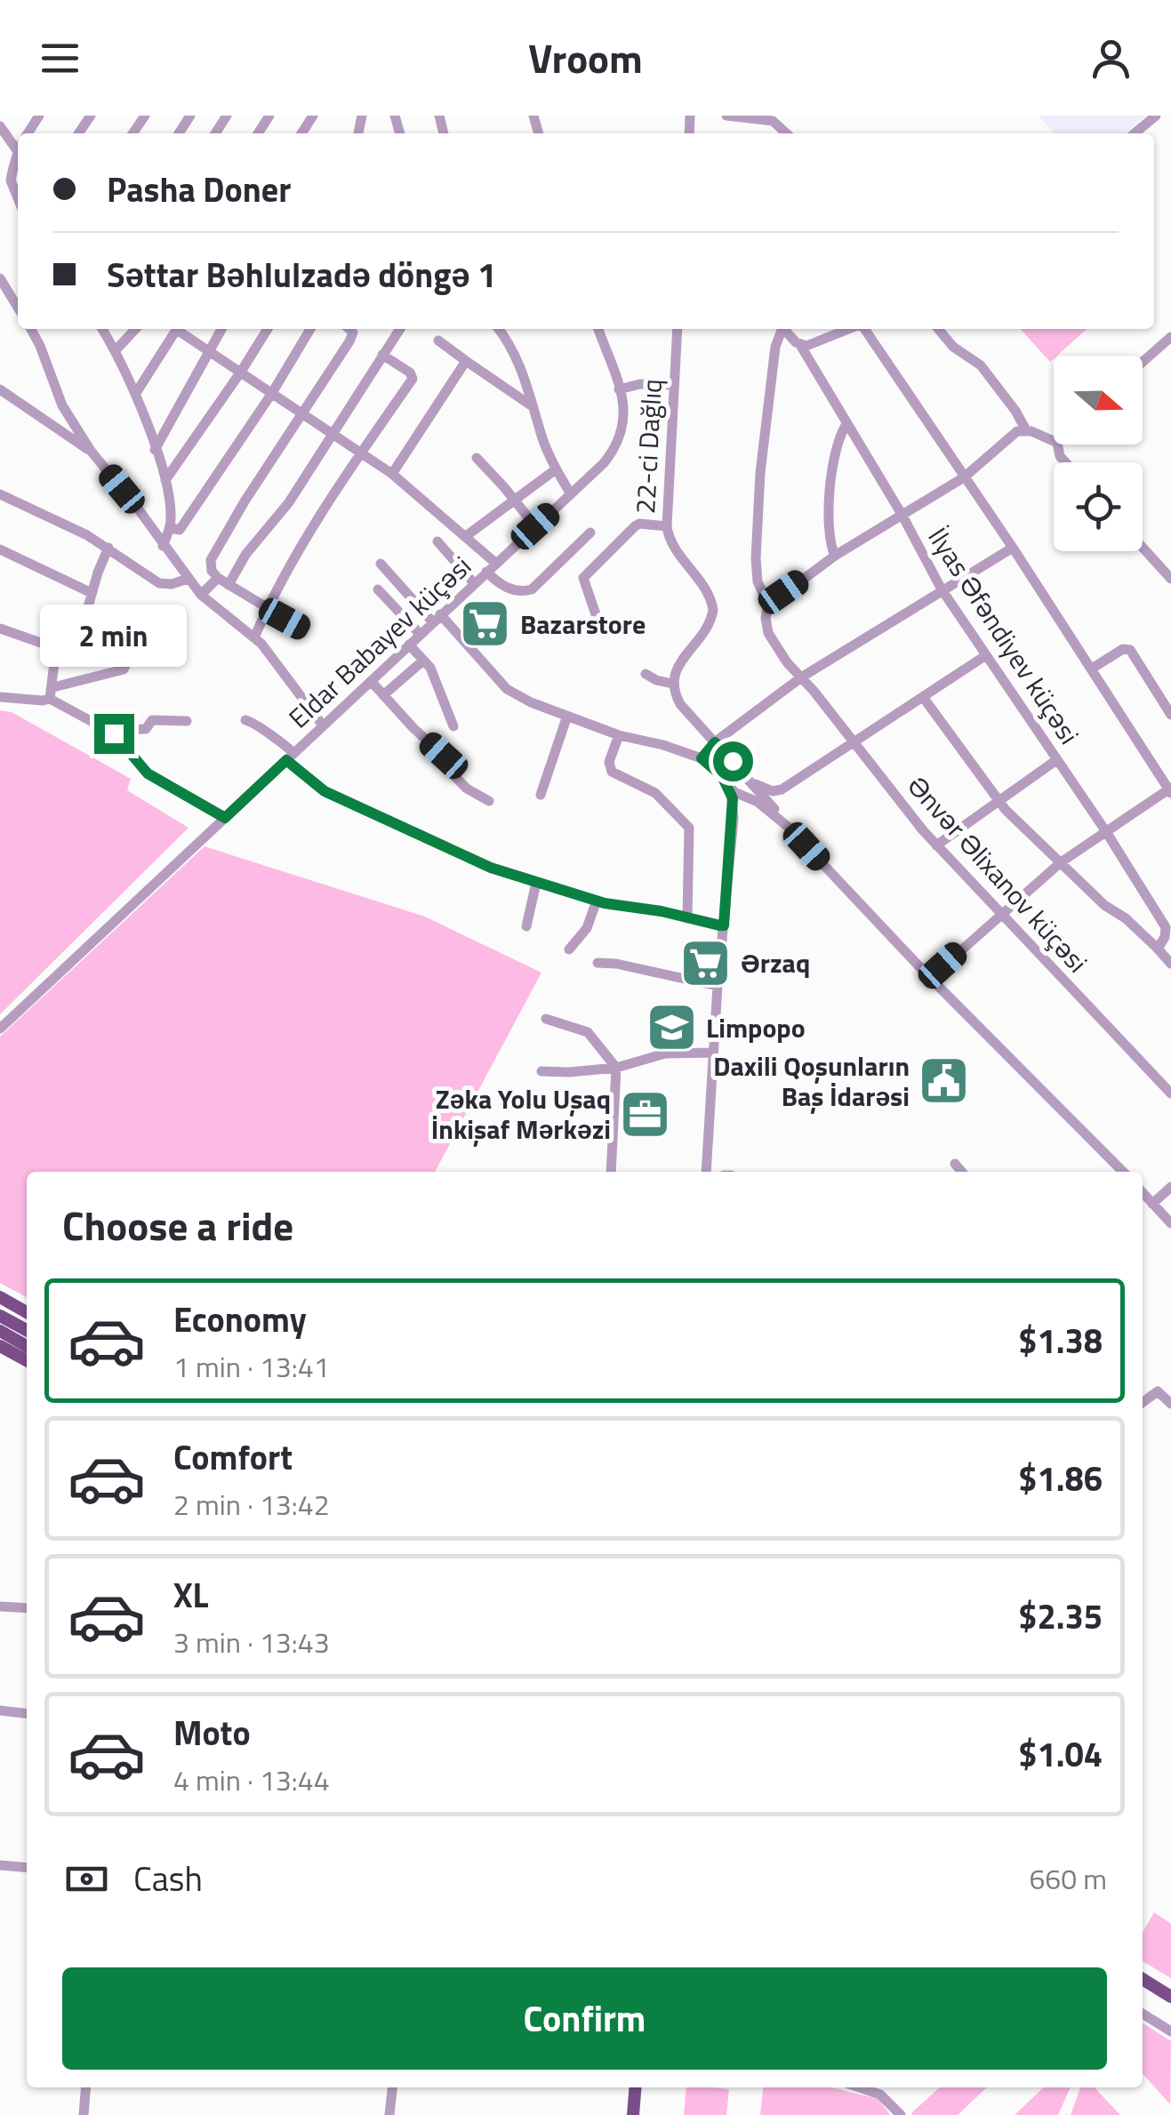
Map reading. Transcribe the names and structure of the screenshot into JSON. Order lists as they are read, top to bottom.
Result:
{
  "streets": {
    "street": [
      "22-ci Dağlıq",
      "İlyas Əfəndiyev küçəsi",
      "Eldar Babayev küçəsi",
      "Ənvər Əlixanov küçəsi"
    ]
  },
  "places": {
    "supermarket": ["Bazarstore", "Ərzaq"],
    "school or university": ["Limpopo"],
    "public building": ["Daxili Qoşunların Baş İdarəsi"],
    "office": ["Zəka Yolu Uşaq İnkişaf Mərkəzi"]
  },
  "north": "right",
  "page": {
    "header": "Vroom",
    "banner": ["Pasha Doner", "Səttar Bəhlulzadə döngə 1"],
    "bubble": "2 min",
    "heading": "Choose a ride",
    "list": [
      {
        "name": "Economy",
        "note": "1 min · 13:41",
        "value": "$1.38"
      },
      {
        "name": "Comfort",
        "note": "2 min · 13:42",
        "value": "$1.86"
      },
      {
        "name": "XL",
        "note": "3 min · 13:43",
        "value": "$2.35"
      },
      {
        "name": "Moto",
        "note": "4 min · 13:44",
        "value": "$1.04"
      }
    ],
    "pay": ["Cash", "660 m"],
    "buttons": "Confirm"
  }
}
